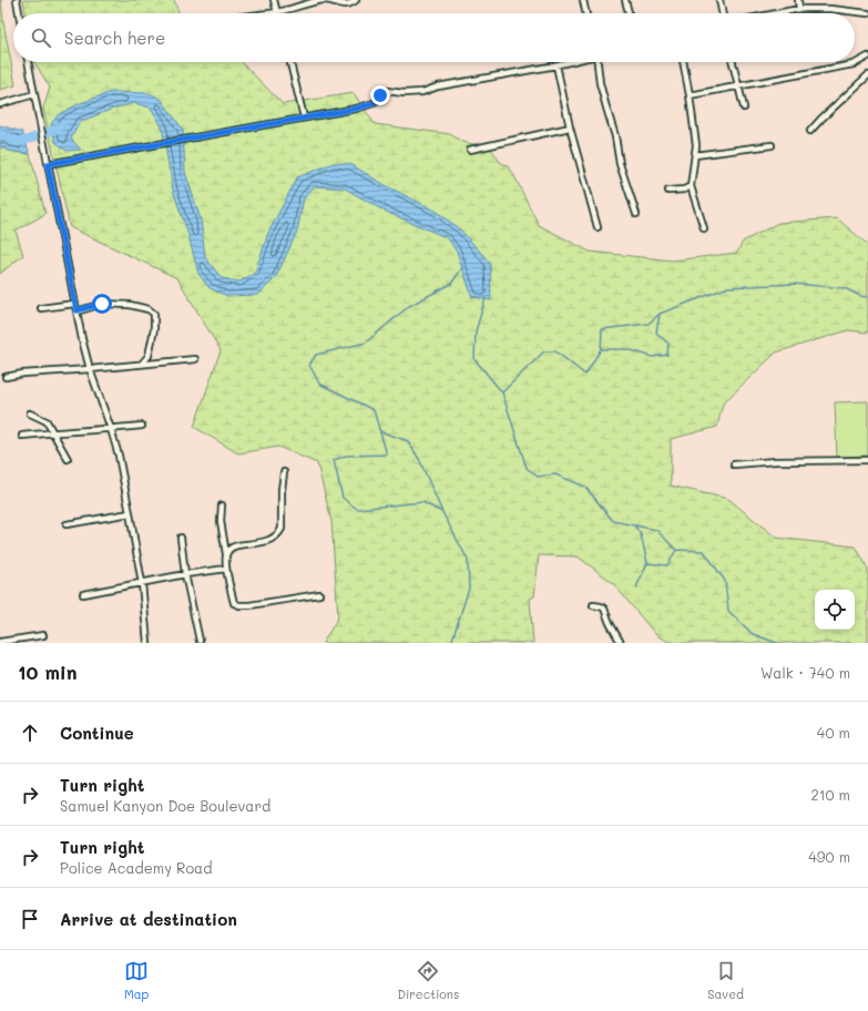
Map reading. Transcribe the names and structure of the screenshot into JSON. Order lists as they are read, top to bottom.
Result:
{
  "page": {
    "search": "Search here",
    "heading": ["10 min", "Walk · 740 m"],
    "list": [
      ["Continue", "40 m"],
      ["Turn right", "Samuel Kanyon Doe Boulevard", "210 m"],
      ["Turn right", "Police Academy Road", "490 m"],
      "Arrive at destination"
    ],
    "nav": ["Map", "Directions", "Saved"]
  }
}
